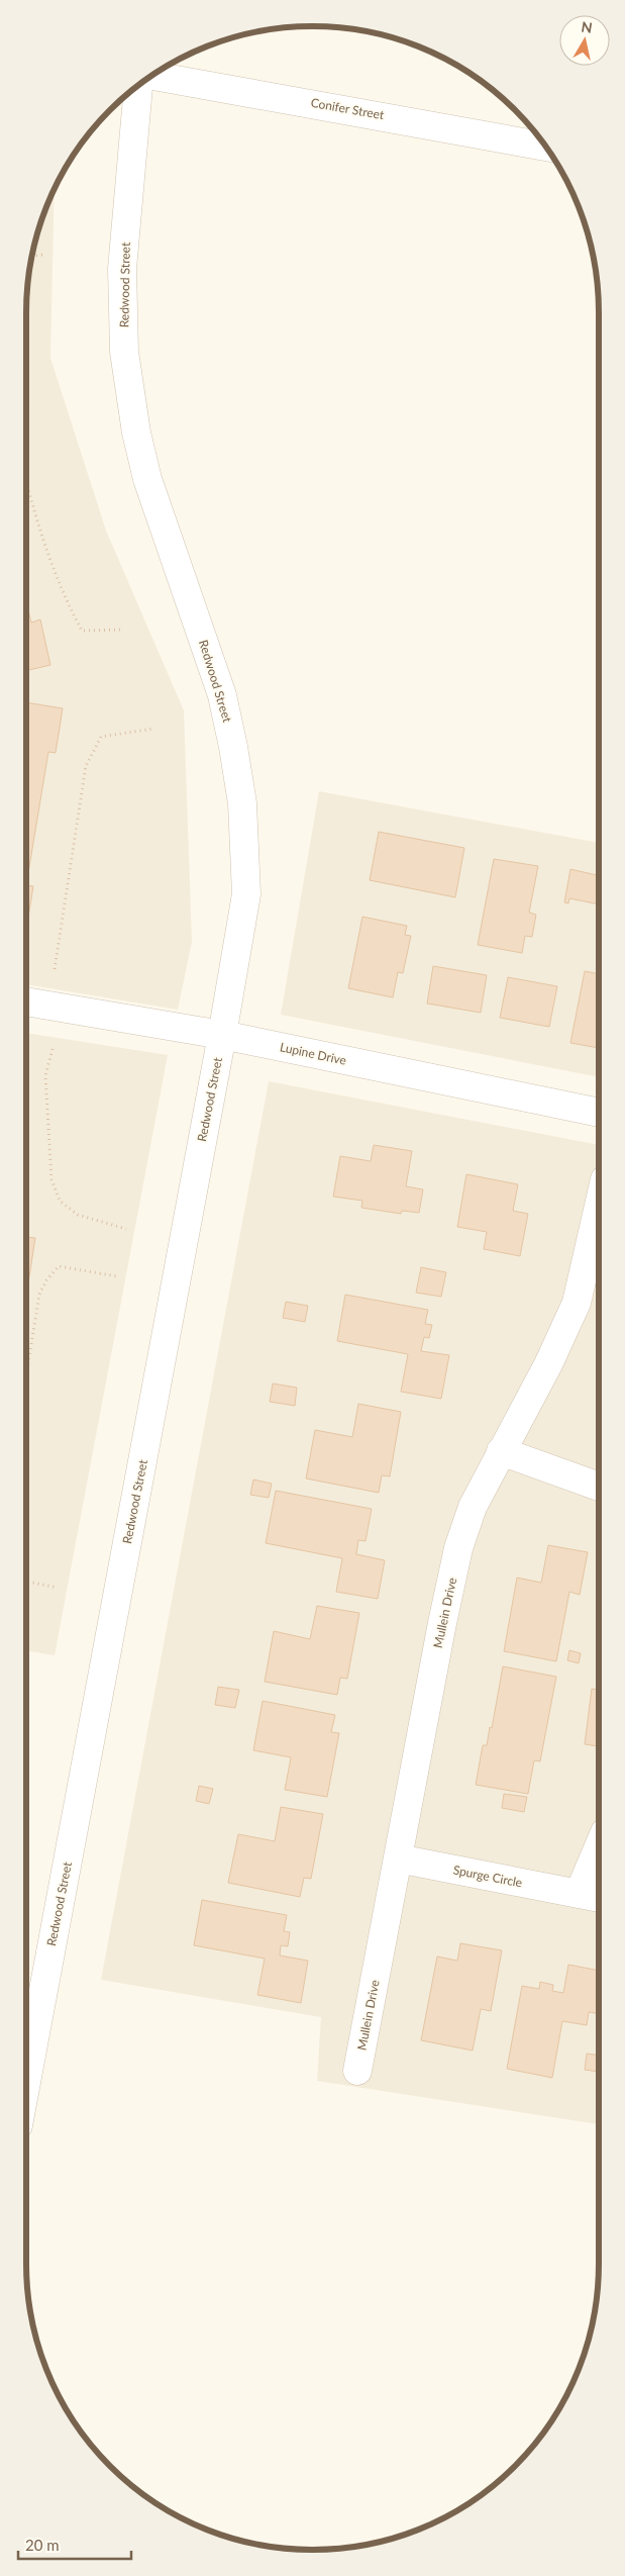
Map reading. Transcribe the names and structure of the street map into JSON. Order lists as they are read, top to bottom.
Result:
{
  "streets": {
    "street": [
      "Conifer Street",
      "Redwood Street",
      "Lupine Drive",
      "Mullein Drive",
      "Spurge Circle"
    ]
  },
  "crossings": [
    ["Redwood Street", "Lupine Drive"],
    ["Mullein Drive", "Spurge Circle"]
  ],
  "scale_bar": "20 m",
  "north": "top"
}
